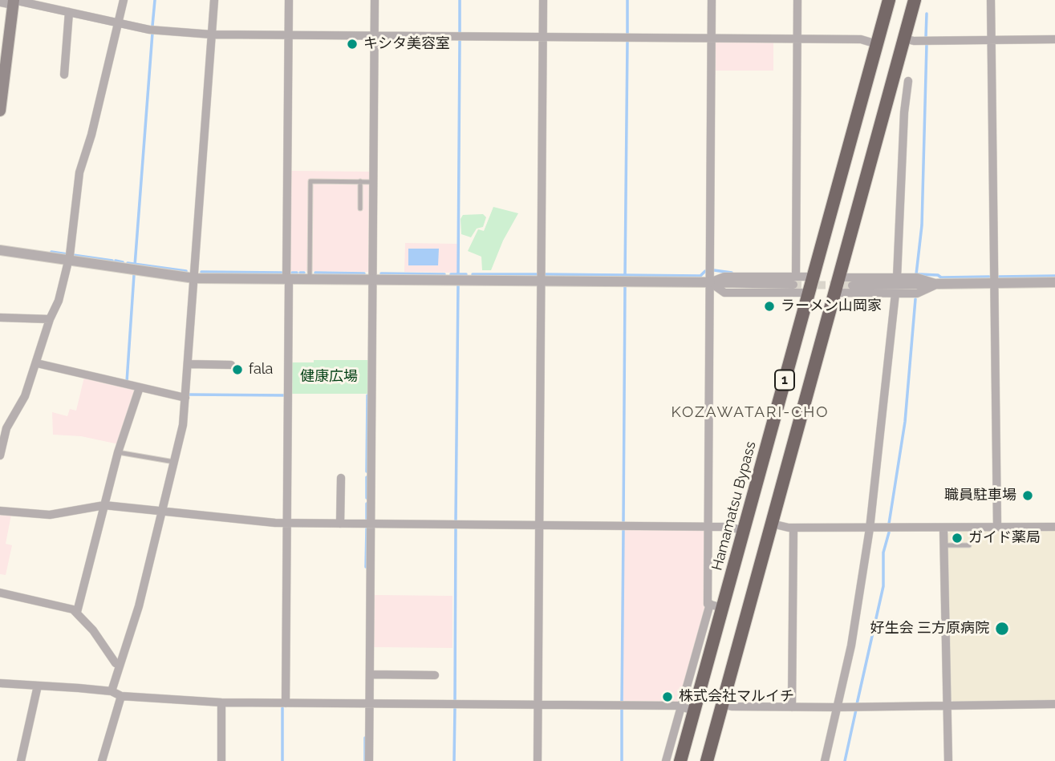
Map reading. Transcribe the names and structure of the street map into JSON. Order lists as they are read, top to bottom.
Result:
{
  "streets": {
    "highway": ["1", "Hamamatsu Bypass"]
  },
  "districts": ["KOZAWATARI-CHO"],
  "parks": ["健康広場"],
  "places": [
    "キシタ美容室",
    "ラーメン山岡家",
    "fala",
    "職員駐車場",
    "ガイド薬局",
    "好生会 三方原病院",
    "株式会社マルイチ"
  ]
}
